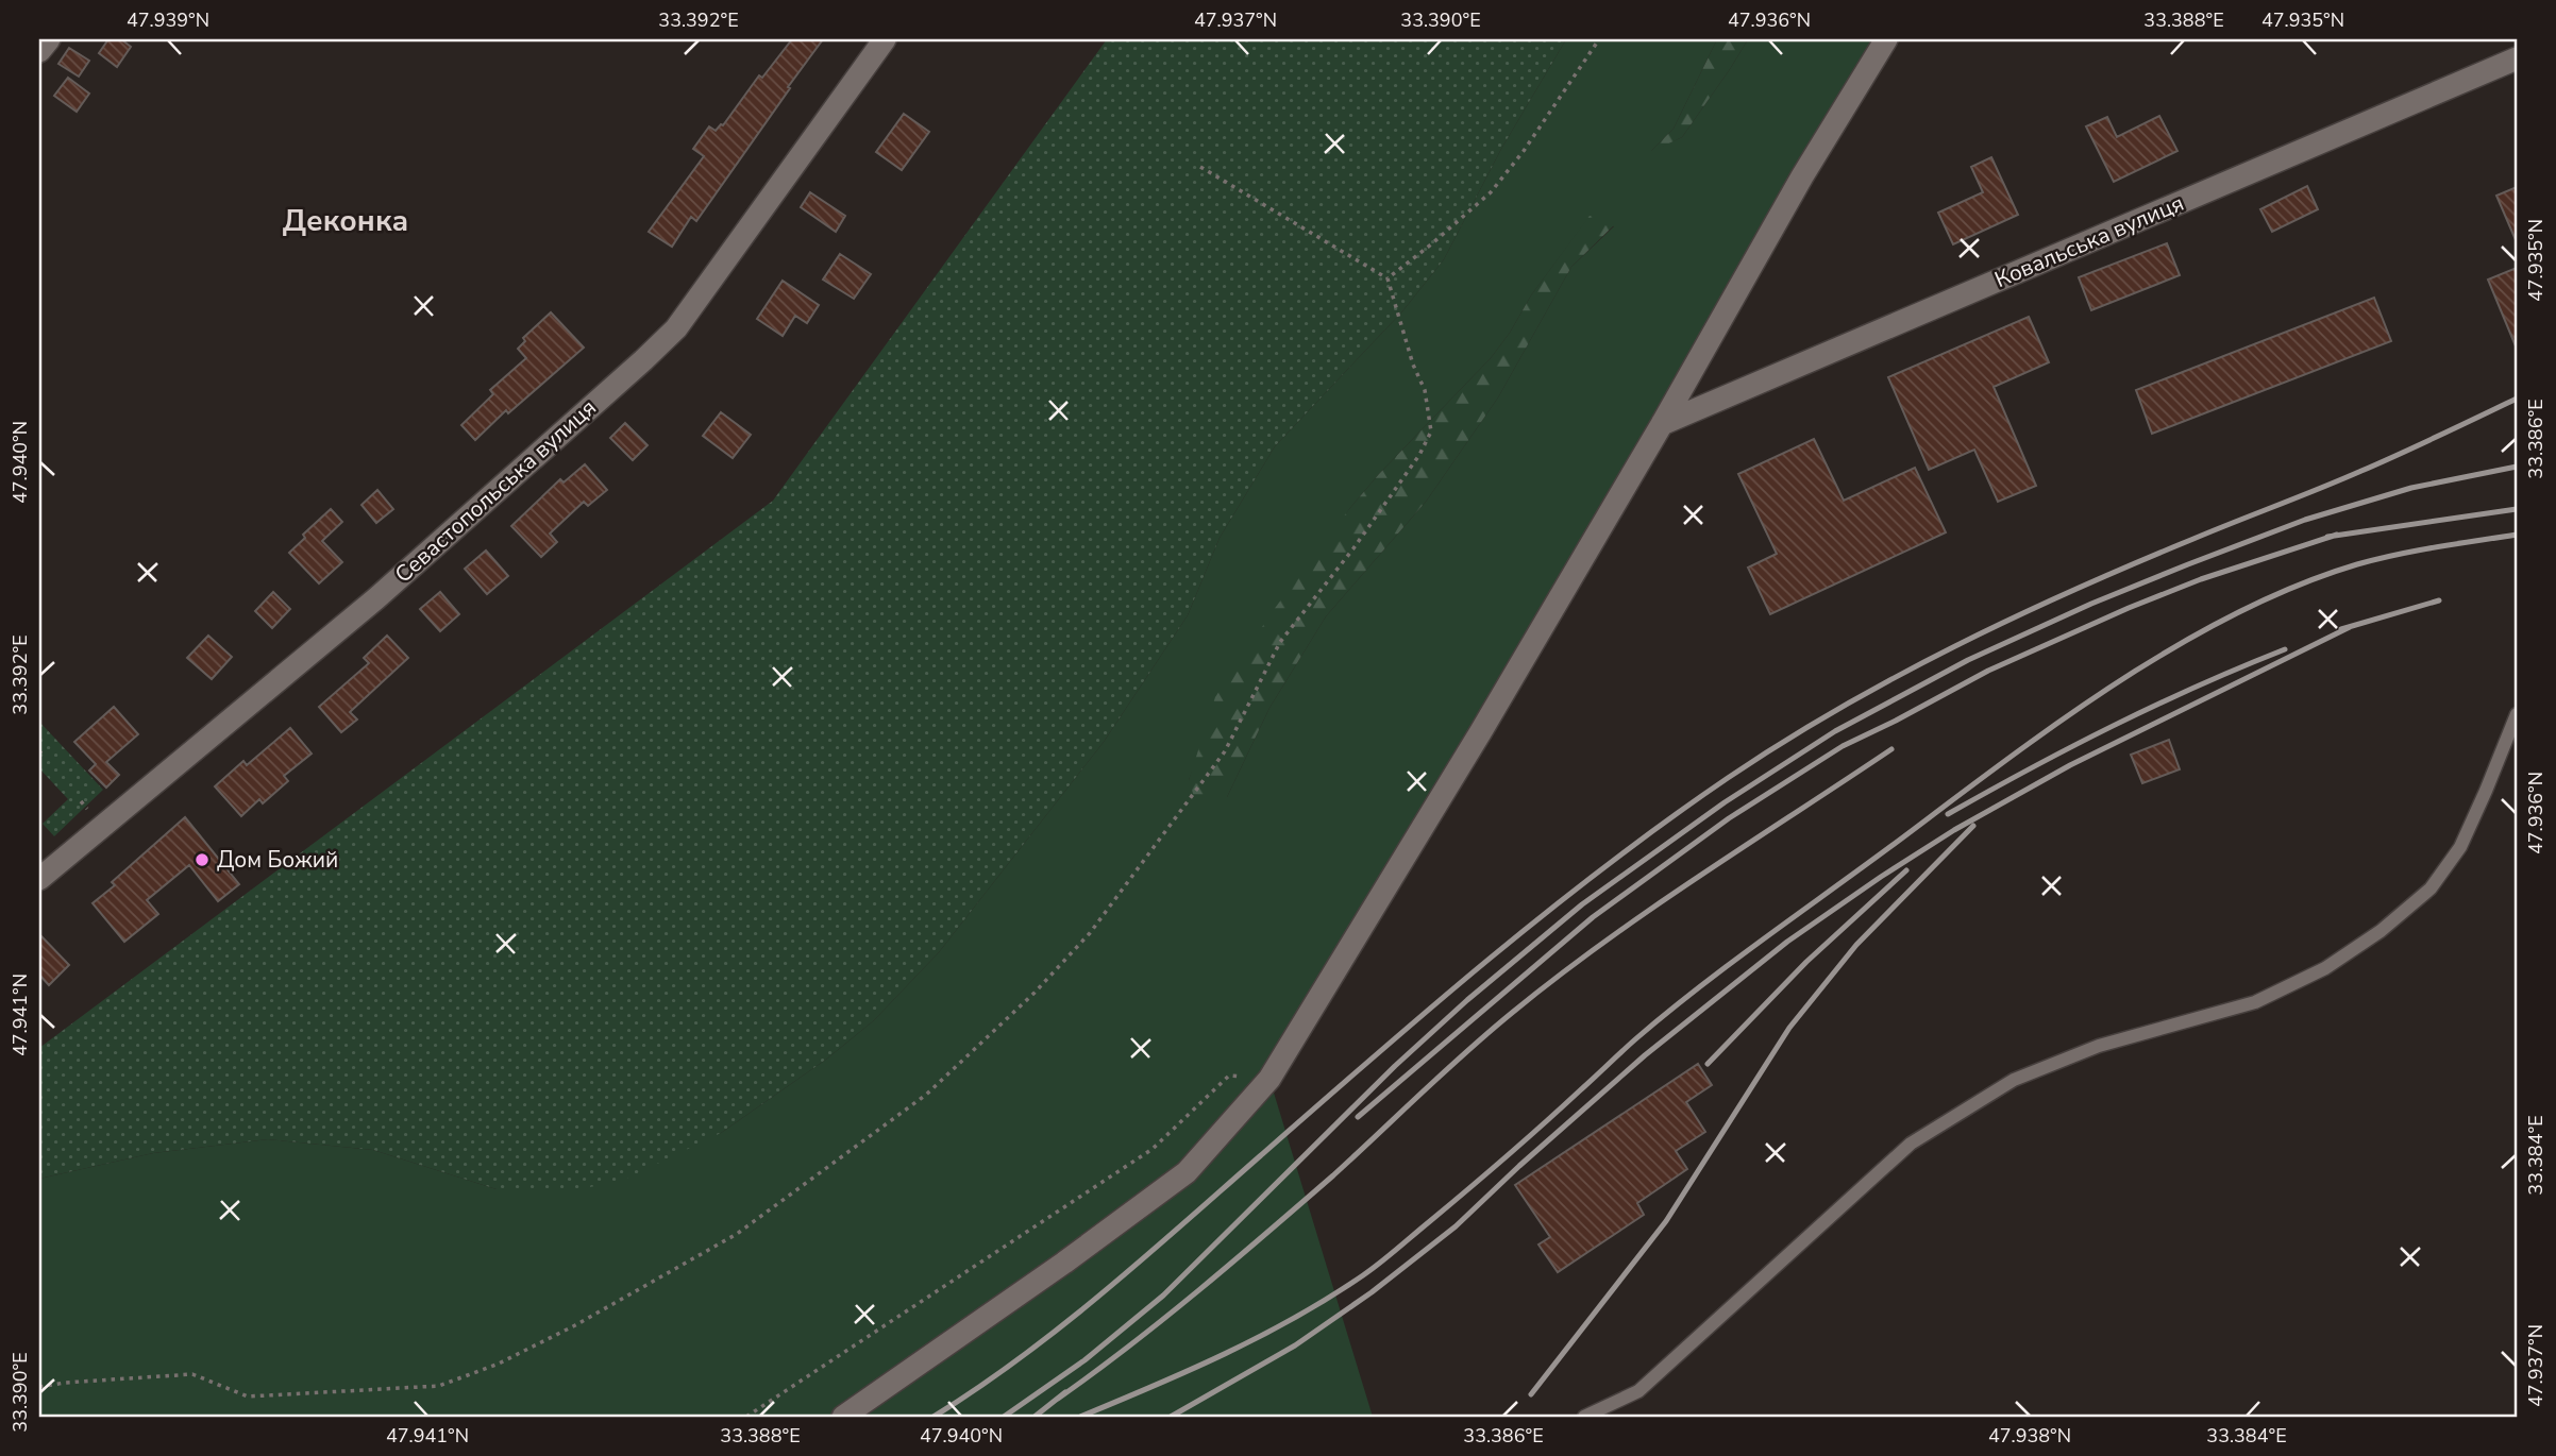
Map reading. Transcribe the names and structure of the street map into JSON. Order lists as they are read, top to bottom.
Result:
{
  "streets": {
    "street": ["Ковальська вулиця", "Севастопольська вулиця"]
  },
  "districts": ["Деконка"],
  "places": ["Дом Божий"],
  "coordinates": [
    "47.939°N",
    "33.392°E",
    "47.937°N",
    "33.390°E",
    "47.936°N",
    "33.388°E",
    "47.935°N",
    "33.386°E",
    "47.940°N",
    "47.941°N",
    "33.384°E",
    "47.938°N"
  ]
}
